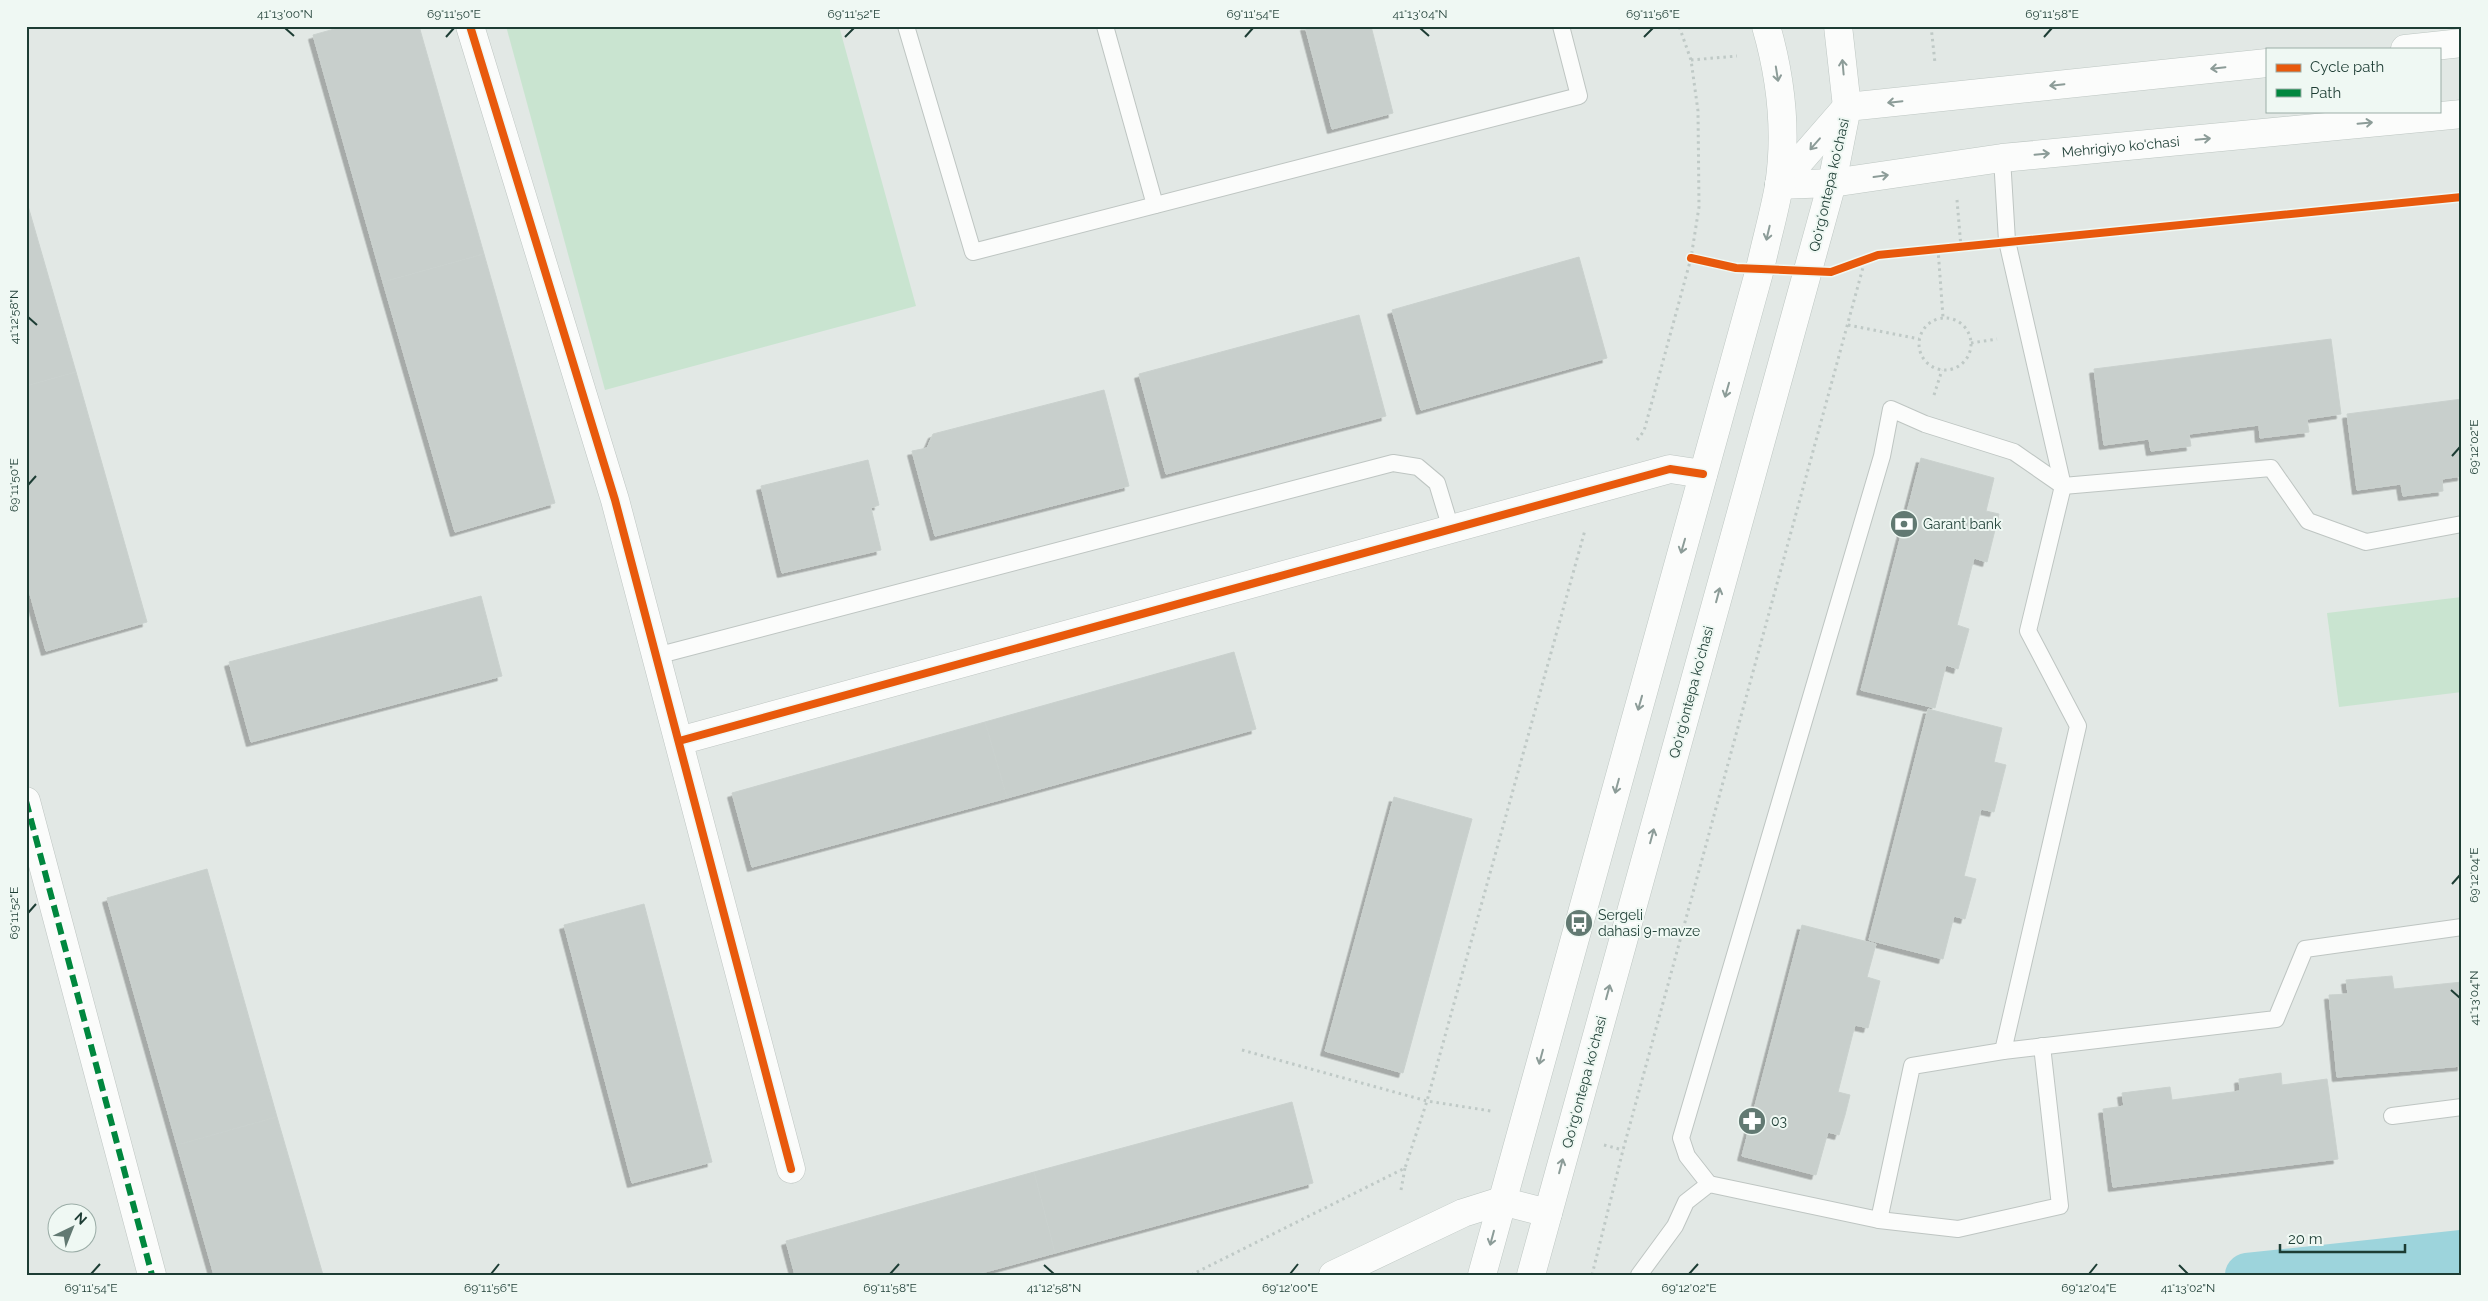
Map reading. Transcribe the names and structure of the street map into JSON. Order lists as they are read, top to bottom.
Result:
{
  "streets": {
    "main road": ["Mehrigiyo ko'chasi", "Qoʻrgʻontepa koʻchasi"]
  },
  "crossings": [
    ["Mehrigiyo ko'chasi", "Qoʻrgʻontepa koʻchasi"]
  ],
  "places": {
    "bank": ["Garant bank"],
    "bus stop": ["Sergeli dahasi 9-mavze"],
    "pharmacy": ["03"]
  },
  "legend": ["Cycle path", "Path"],
  "scale_bar": "20 m",
  "north": "top right",
  "coordinates": [
    "41°13'00\"N",
    "69°11'50\"E",
    "69°11'52\"E",
    "69°11'54\"E",
    "41°13'04\"N",
    "69°11'56\"E",
    "69°11'58\"E",
    "41°12'58\"N",
    "69°12'02\"E",
    "69°12'04\"E",
    "69°12'00\"E",
    "41°13'02\"N"
  ]
}
